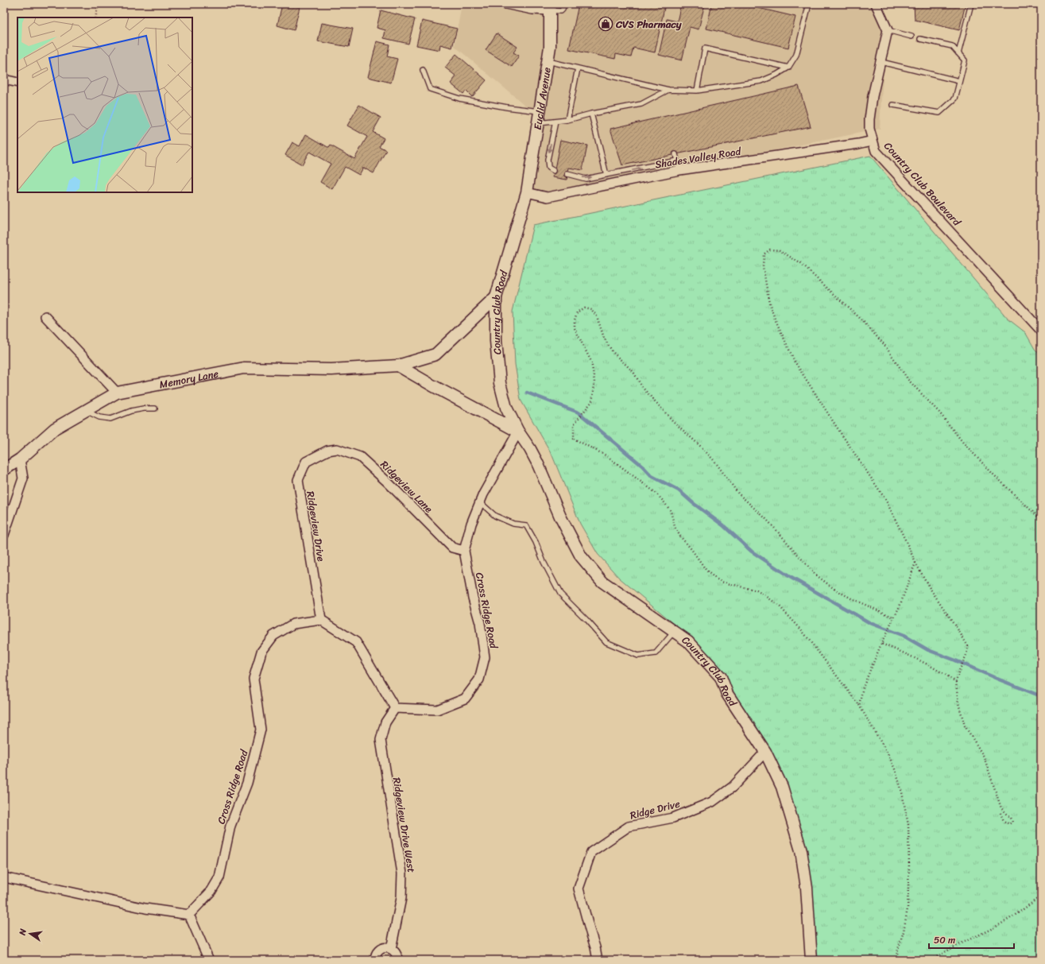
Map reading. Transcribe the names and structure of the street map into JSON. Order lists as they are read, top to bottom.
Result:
{
  "streets": {
    "street": [
      "Euclid Avenue",
      "Shades Valley Road",
      "Country Club Boulevard",
      "Country Club Road",
      "Memory Lane",
      "Ridgeview Lane",
      "Ridgeview Drive",
      "Cross Ridge Road",
      "Ridge Drive",
      "Ridgeview Drive West"
    ]
  },
  "crossings": [
    ["Euclid Avenue", "Shades Valley Road"],
    ["Euclid Avenue", "Country Club Road"],
    ["Shades Valley Road", "Country Club Boulevard"],
    ["Shades Valley Road", "Country Club Road"],
    ["Country Club Road", "Memory Lane"],
    ["Country Club Road", "Cross Ridge Road"],
    ["Country Club Road", "Ridge Drive"],
    ["Ridgeview Lane", "Ridgeview Drive"],
    ["Ridgeview Lane", "Cross Ridge Road"],
    ["Ridgeview Drive", "Cross Ridge Road"],
    ["Cross Ridge Road", "Ridgeview Drive West"]
  ],
  "places": {
    "shop": ["CVS Pharmacy"]
  },
  "scale_bar": "50 m",
  "north": "left"
}
